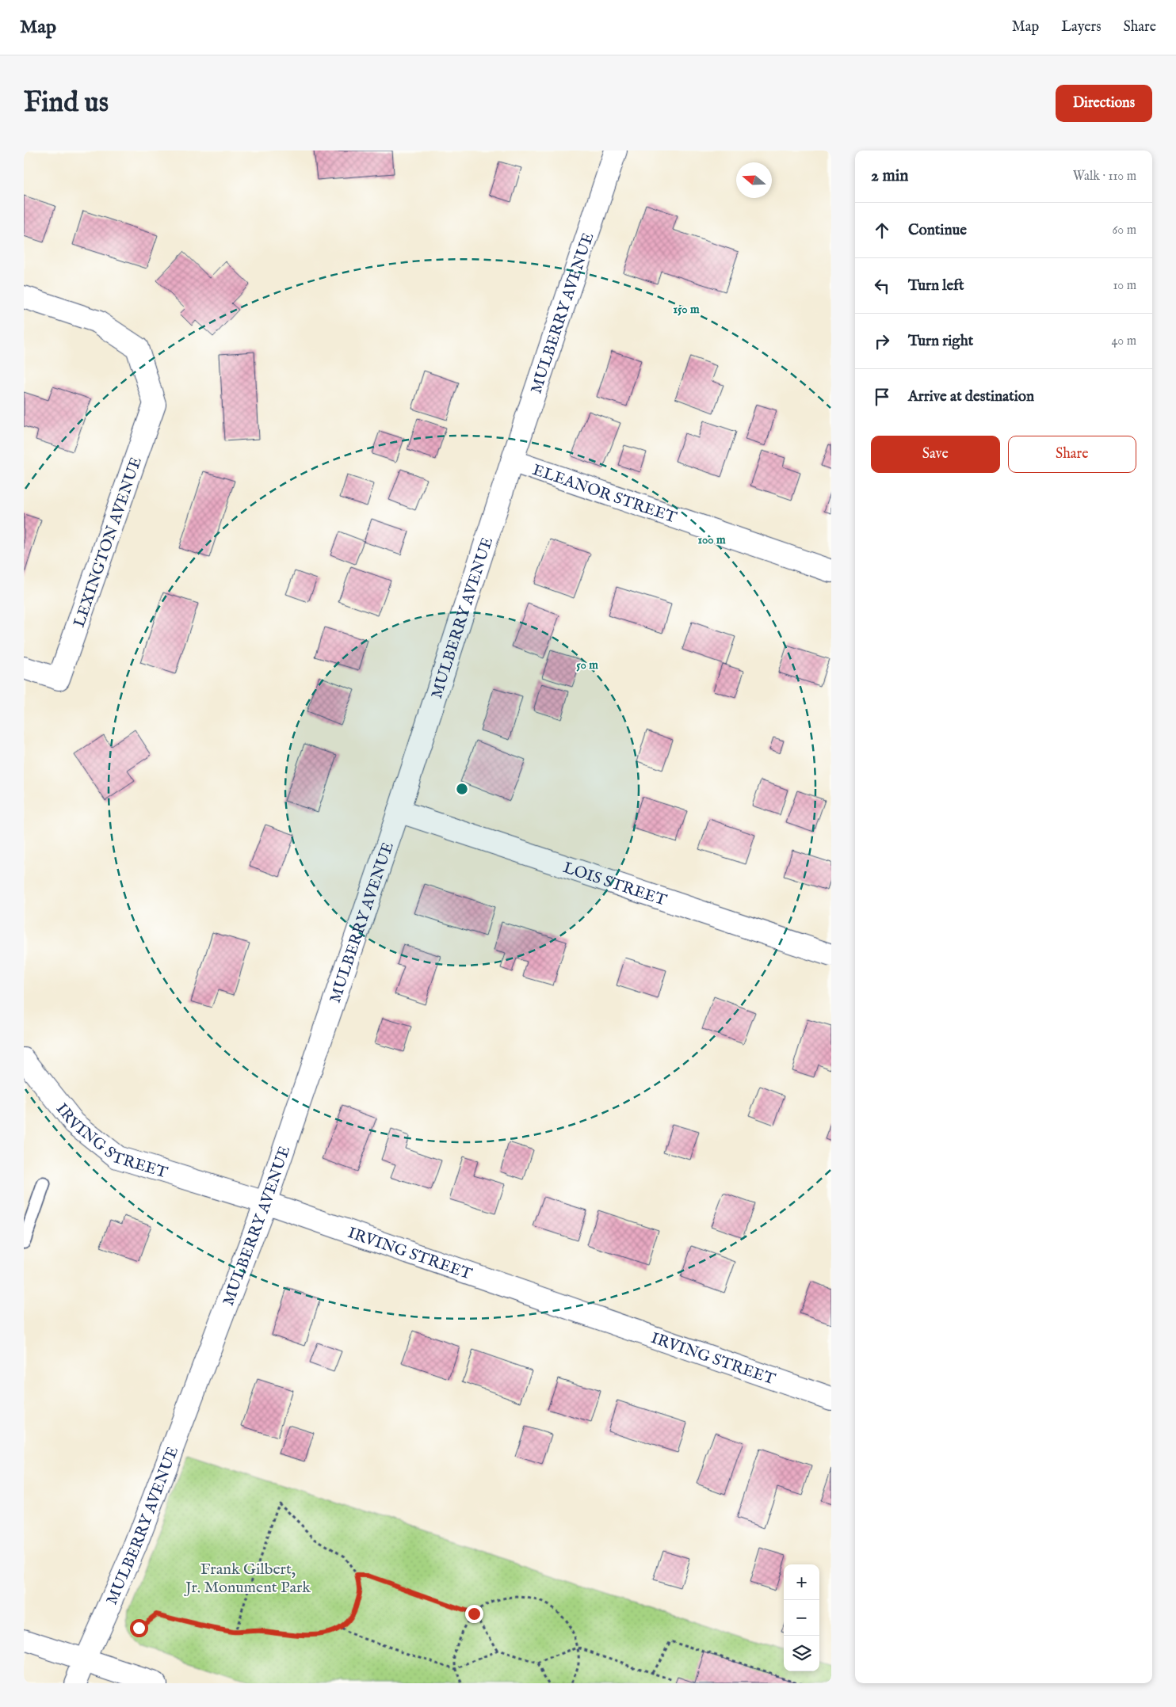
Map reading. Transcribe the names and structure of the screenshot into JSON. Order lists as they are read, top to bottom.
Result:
{
  "streets": {
    "street": [
      "MULBERRY AVENUE",
      "ELEANOR STREET",
      "LEXINGTON AVENUE",
      "LOIS STREET",
      "IRVING STREET"
    ]
  },
  "crossings": [
    ["MULBERRY AVENUE", "ELEANOR STREET"],
    ["MULBERRY AVENUE", "LOIS STREET"],
    ["MULBERRY AVENUE", "IRVING STREET"]
  ],
  "parks": ["Frank Gilbert, Jr. Monument Park"],
  "north": "left",
  "page": {
    "header": "Map",
    "nav": ["Map", "Layers", "Share"],
    "buttons": [
      "Directions",
      ["Save", "Share"]
    ],
    "title": "Find us",
    "heading": ["2 min", "Walk · 110 m"],
    "list": [
      ["Continue", "60 m"],
      ["Turn left", "10 m"],
      ["Turn right", "40 m"],
      "Arrive at destination"
    ],
    "map_buttons": ["+", "−"]
  },
  "rings": ["150 m", "100 m", "50 m"]
}
